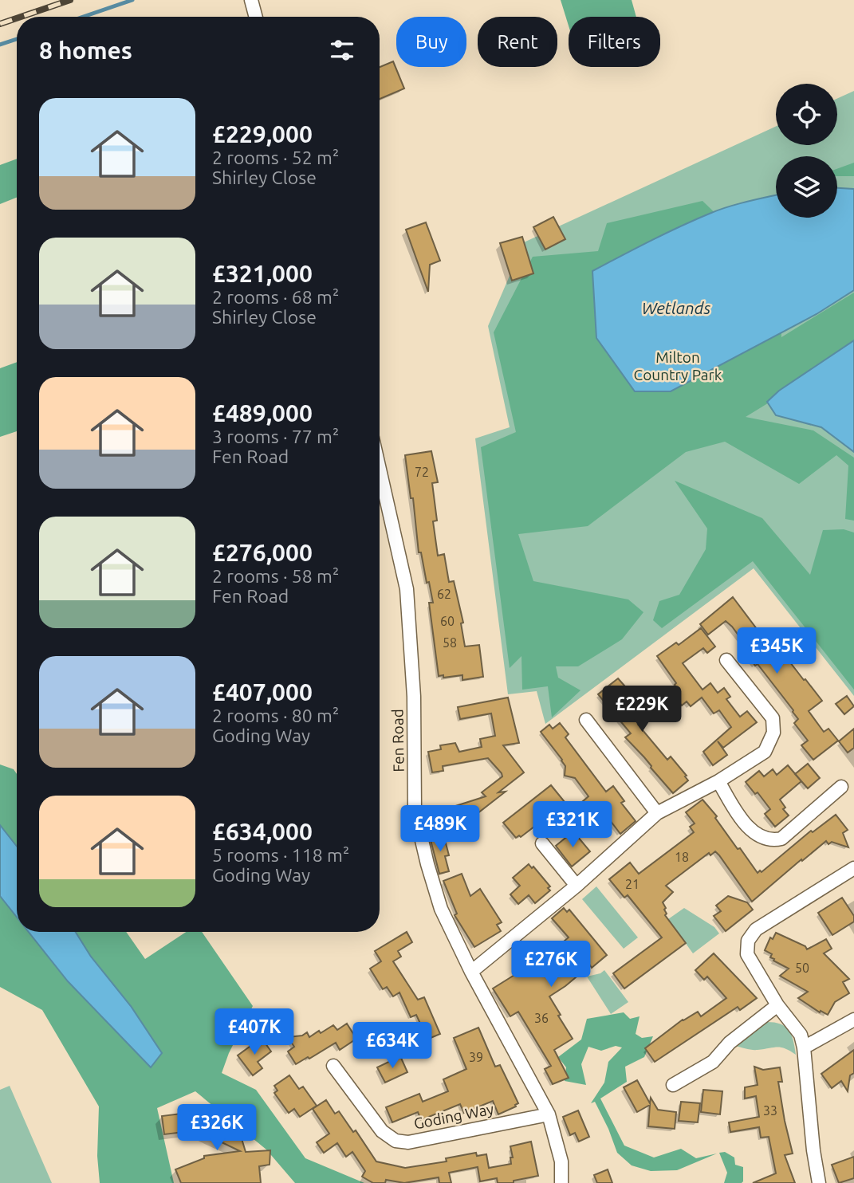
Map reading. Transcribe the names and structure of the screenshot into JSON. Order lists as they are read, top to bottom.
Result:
{
  "streets": {
    "street": ["Fen Road", "Goding Way"]
  },
  "crossings": [
    ["Fen Road", "Goding Way"]
  ],
  "water": ["Wetlands"],
  "parks": ["Milton Country Park"],
  "house_numbers": [
    "72",
    "62",
    "60",
    "58",
    "18",
    "21",
    "50",
    "36",
    "39",
    "33"
  ],
  "page": {
    "chip": ["Buy", "Rent", "Filters"],
    "heading": "8 homes",
    "list": [
      {
        "name": "£229,000",
        "note": "2 rooms · 52 m² · Shirley Close"
      },
      {
        "name": "£321,000",
        "note": "2 rooms · 68 m² · Shirley Close"
      },
      {
        "name": "£489,000",
        "note": "3 rooms · 77 m² · Fen Road"
      },
      {
        "name": "£276,000",
        "note": "2 rooms · 58 m² · Fen Road"
      },
      {
        "name": "£407,000",
        "note": "2 rooms · 80 m² · Goding Way"
      },
      {
        "name": "£634,000",
        "note": "5 rooms · 118 m² · Goding Way"
      }
    ],
    "price": [
      "£345K",
      "£229K",
      "£321K",
      "£489K",
      "£276K",
      "£407K",
      "£634K",
      "£326K"
    ]
  }
}
